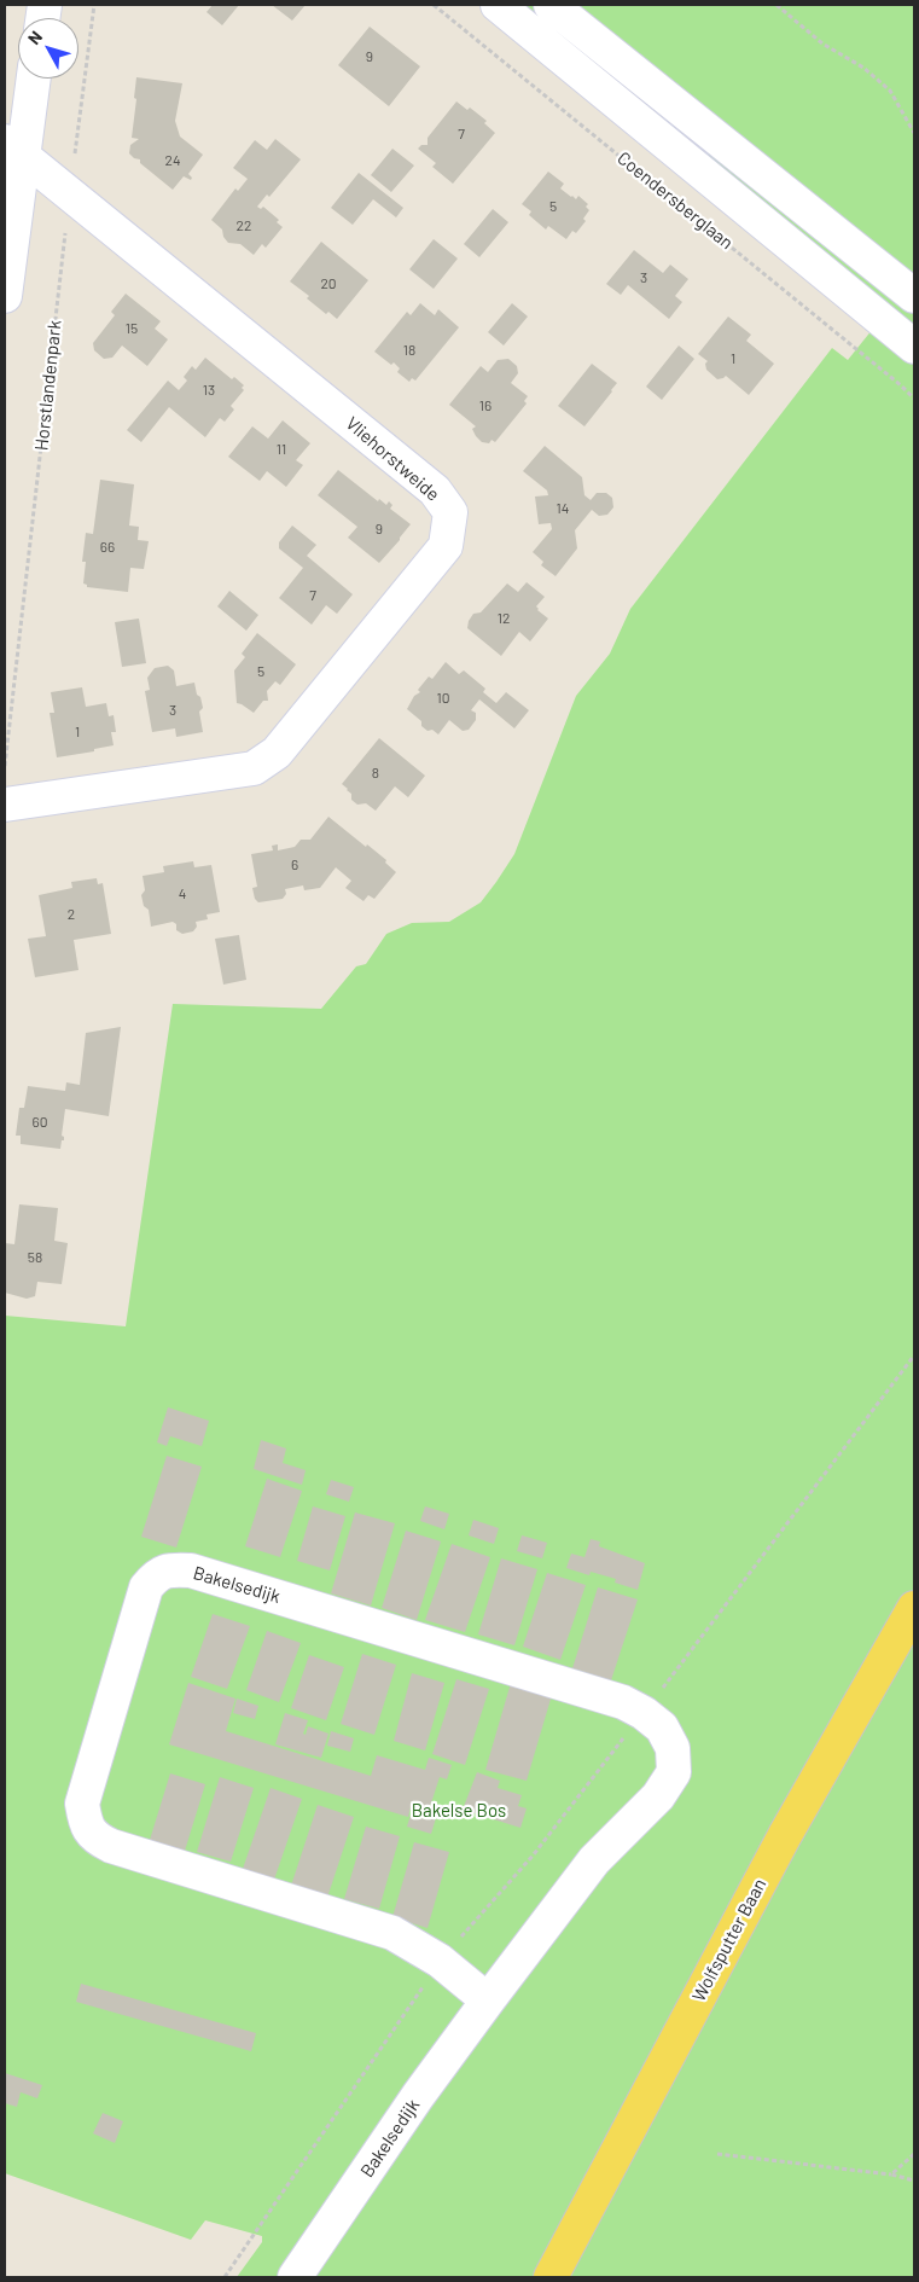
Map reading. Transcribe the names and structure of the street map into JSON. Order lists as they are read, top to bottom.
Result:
{
  "streets": {
    "main road": ["Wolfsputter Baan"],
    "street": ["Vliehorstweide", "Bakelsedijk"],
    "path": ["Coendersberglaan", "Horstlandenpark"]
  },
  "crossings": [
    ["Horstlandenpark", "Vliehorstweide"]
  ],
  "parks": ["Bakelse Bos"],
  "house_numbers": [
    "9",
    "7",
    "24",
    "5",
    "22",
    "3",
    "20",
    "15",
    "18",
    "1",
    "13",
    "16",
    "11",
    "14",
    "9",
    "66",
    "7",
    "12",
    "5",
    "10",
    "3",
    "1",
    "8",
    "6",
    "4",
    "2",
    "60",
    "58"
  ],
  "north": "top left"
}
